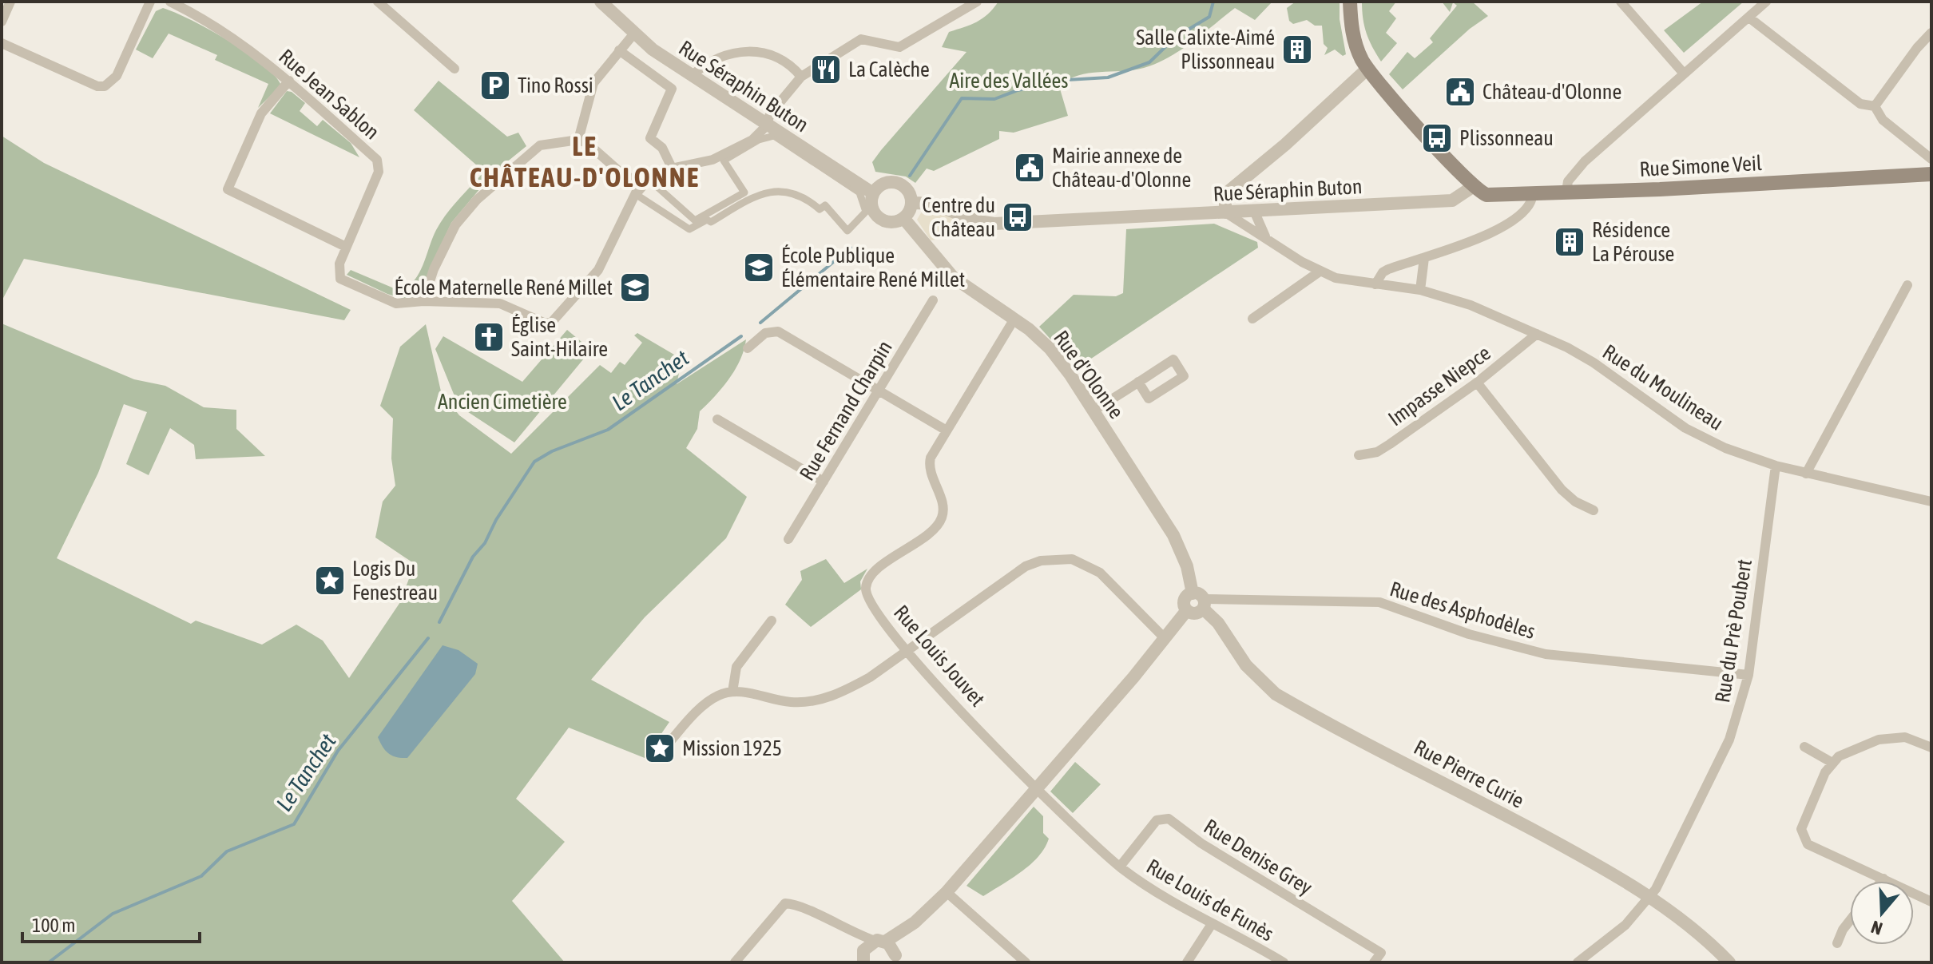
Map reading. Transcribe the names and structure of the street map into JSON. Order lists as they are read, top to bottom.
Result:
{
  "streets": {
    "main road": ["Rue Simone Veil"],
    "street": [
      "Rue Séraphin Buton",
      "Rue Jean Sablon",
      "Rue d'Olonne",
      "Impasse Niepce",
      "Rue du Moulineau",
      "Rue Fernand Charpin",
      "Rue des Asphodèles",
      "Rue du Prè Poubert",
      "Rue Louis Jouvet",
      "Rue Pierre Curie",
      "Rue Denise Grey",
      "Rue Louis de Funès"
    ]
  },
  "crossings": [
    ["Rue Séraphin Buton", "Rue Simone Veil"],
    ["Rue Séraphin Buton", "Rue d'Olonne"],
    ["Rue Séraphin Buton", "Rue du Moulineau"],
    ["Rue d'Olonne", "Rue des Asphodèles"],
    ["Rue d'Olonne", "Rue Louis Jouvet"],
    ["Rue d'Olonne", "Rue Pierre Curie"],
    ["Impasse Niepce", "Rue du Moulineau"],
    ["Rue du Moulineau", "Rue du Prè Poubert"],
    ["Rue des Asphodèles", "Rue du Prè Poubert"],
    ["Rue des Asphodèles", "Rue Pierre Curie"],
    ["Rue du Prè Poubert", "Rue Pierre Curie"],
    ["Rue Louis Jouvet", "Rue Louis de Funès"],
    ["Rue Denise Grey", "Rue Louis de Funès"]
  ],
  "districts": ["LE CHÂTEAU-D'OLONNE"],
  "water": ["Le Tanchet"],
  "parks": ["Aire des Vallées", "Ancien Cimetière"],
  "places": {
    "building": ["Salle Calixte-Aimé Plissonneau", "Résidence La Pérouse"],
    "restaurant": ["La Calèche"],
    "parking": ["Tino Rossi"],
    "public building": ["Château-d'Olonne", "Mairie annexe de Château-d'Olonne"],
    "bus stop": ["Plissonneau", "Centre du Château"],
    "school or university": ["École Publique Élémentaire René Millet", "École Maternelle René Millet"],
    "church": ["Église Saint-Hilaire"],
    "place": ["Logis Du Fenestreau", "Mission 1925"]
  },
  "scale_bar": "100 m",
  "north": "bottom"
}
